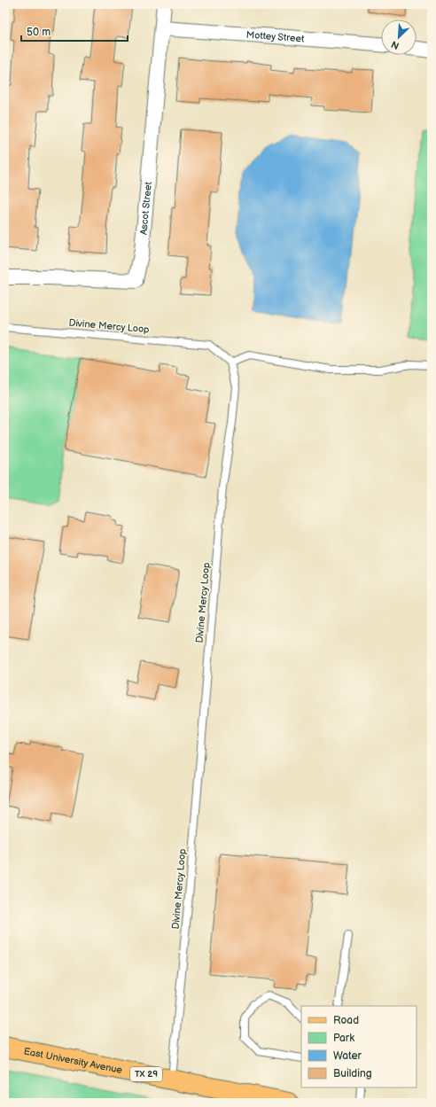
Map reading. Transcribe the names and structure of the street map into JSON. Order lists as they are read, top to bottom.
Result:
{
  "streets": {
    "main road": ["East University Avenue", "TX 29"],
    "street": ["Mottey Street", "Ascot Street"],
    "lane": ["Divine Mercy Loop"]
  },
  "crossings": [
    ["Mottey Street", "Ascot Street"],
    ["Divine Mercy Loop", "East University Avenue"]
  ],
  "legend": [
    "Road",
    "Park",
    "Water",
    "Building"
  ],
  "scale_bar": "50 m",
  "north": "bottom left"
}
